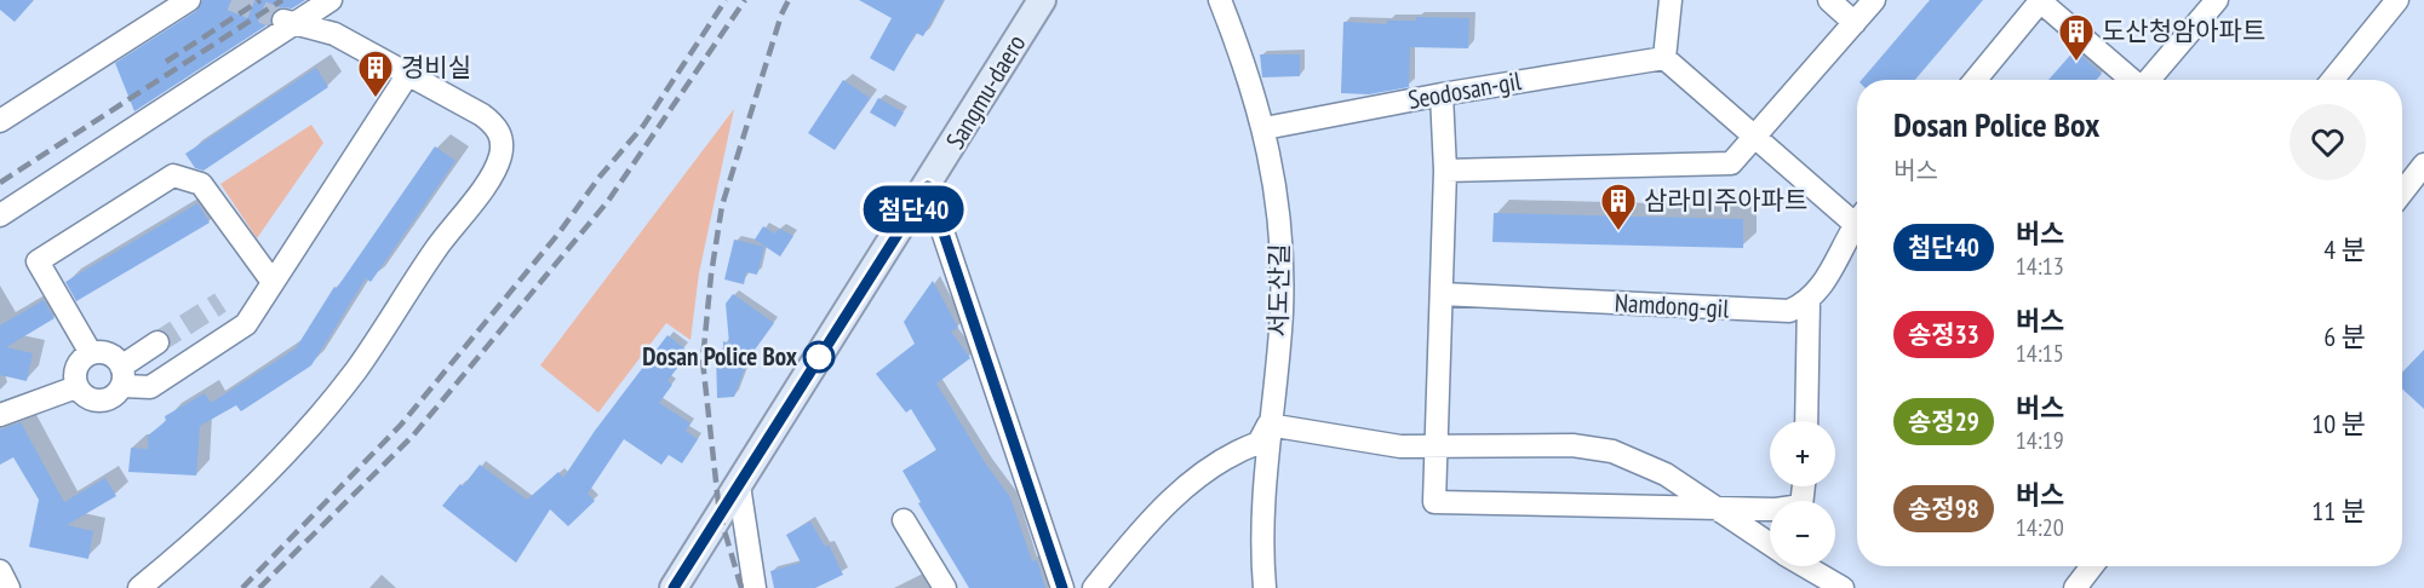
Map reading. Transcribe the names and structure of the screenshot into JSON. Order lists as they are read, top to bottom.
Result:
{
  "streets": {
    "main road": ["Sangmu-daero"],
    "street": ["Seodosan-gil", "서도산길", "Namdong-gil"]
  },
  "crossings": [
    ["Seodosan-gil", "서도산길"]
  ],
  "places": {
    "building": ["도산청암아파트", "경비실", "삼라미주아파트"],
    "other": ["Dosan Police Box"]
  },
  "lines": ["bus line 첨단40"],
  "page": {
    "on_map": "첨단40",
    "heading": ["Dosan Police Box", "버스"],
    "list": [
      {
        "mark": "첨단40",
        "name": "버스",
        "note": "14:13",
        "value": "4 분"
      },
      {
        "mark": "송정33",
        "name": "버스",
        "note": "14:15",
        "value": "6 분"
      },
      {
        "mark": "송정29",
        "name": "버스",
        "note": "14:19",
        "value": "10 분"
      },
      {
        "mark": "송정98",
        "name": "버스",
        "note": "14:20",
        "value": "11 분"
      }
    ],
    "map_buttons": ["+", "−"]
  }
}
